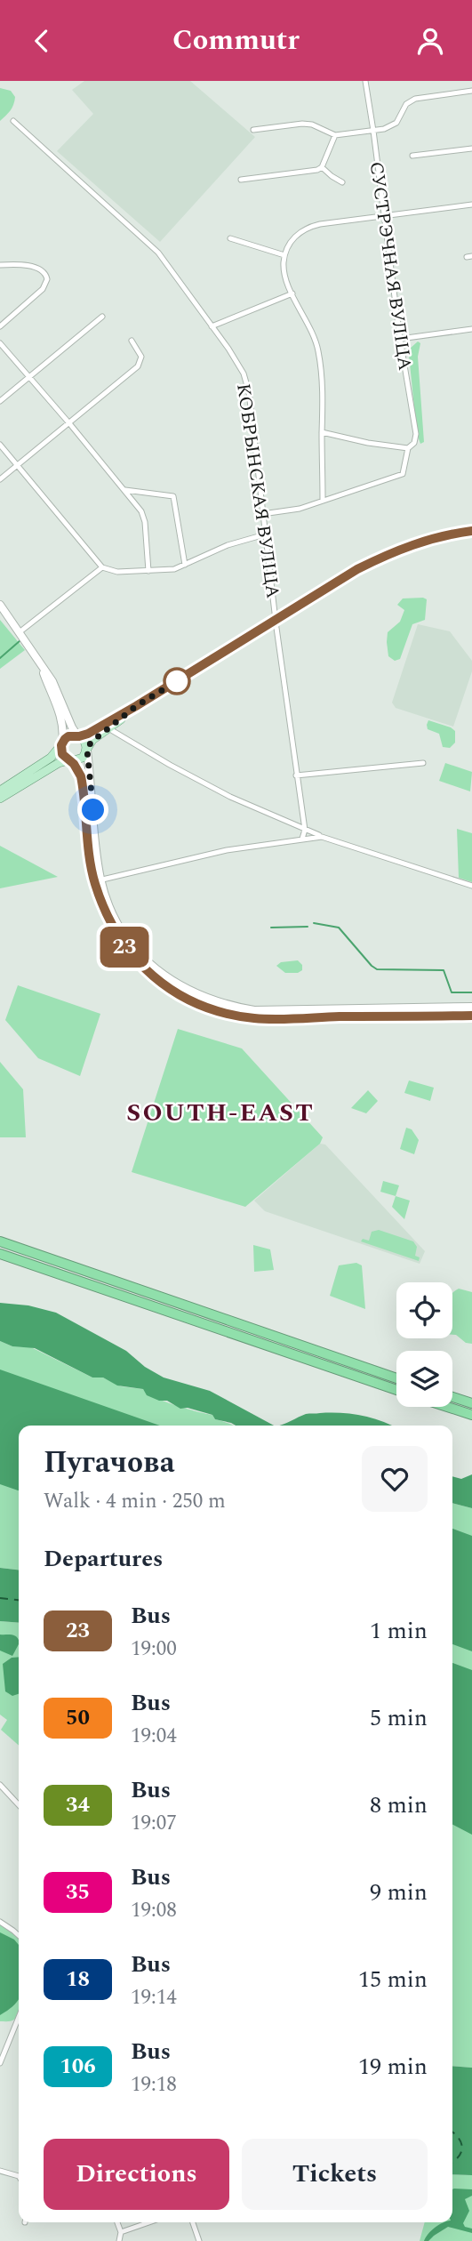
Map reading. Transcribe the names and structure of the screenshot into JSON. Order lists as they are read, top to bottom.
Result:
{
  "streets": {
    "street": ["СУСТРЭЧНАЯ ВУЛІЦА", "КОБРЫНСКАЯ ВУЛІЦА"]
  },
  "districts": ["SOUTH-EAST"],
  "lines": ["bus line 23"],
  "page": {
    "header": "Commutr",
    "on_map": "23",
    "heading": [
      ["Пугачова", "Walk · 4 min · 250 m"],
      "Departures"
    ],
    "list": [
      {
        "mark": "23",
        "name": "Bus",
        "note": "19:00",
        "value": "1 min"
      },
      {
        "mark": "50",
        "name": "Bus",
        "note": "19:04",
        "value": "5 min"
      },
      {
        "mark": "34",
        "name": "Bus",
        "note": "19:07",
        "value": "8 min"
      },
      {
        "mark": "35",
        "name": "Bus",
        "note": "19:08",
        "value": "9 min"
      },
      {
        "mark": "18",
        "name": "Bus",
        "note": "19:14",
        "value": "15 min"
      },
      {
        "mark": "106",
        "name": "Bus",
        "note": "19:18",
        "value": "19 min"
      }
    ],
    "buttons": ["Directions", "Tickets"]
  }
}
